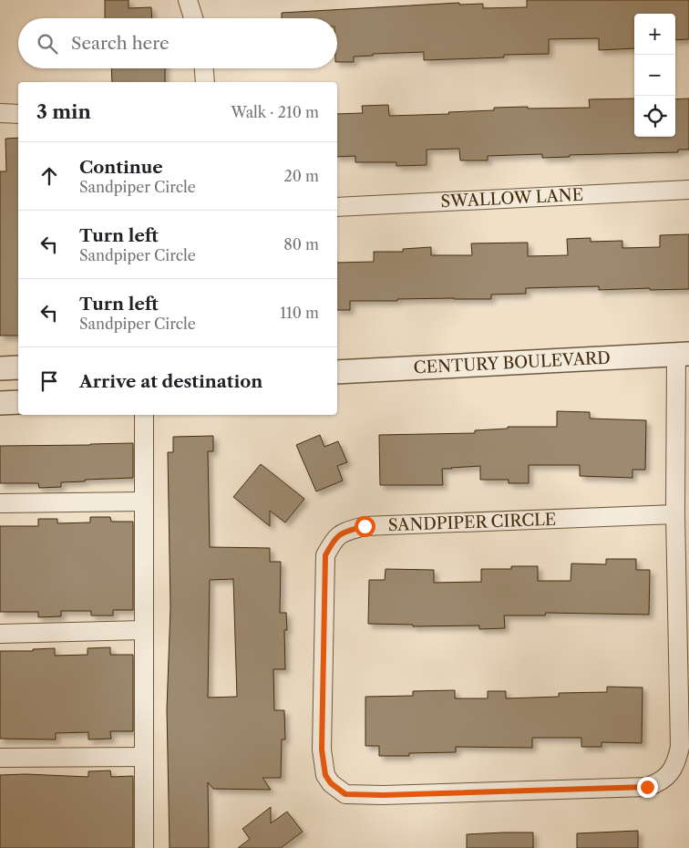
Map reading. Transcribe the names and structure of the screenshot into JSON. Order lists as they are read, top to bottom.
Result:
{
  "streets": {
    "street": ["SWALLOW LANE", "CENTURY BOULEVARD", "SANDPIPER CIRCLE"]
  },
  "crossings": [
    ["CENTURY BOULEVARD", "SANDPIPER CIRCLE"]
  ],
  "page": {
    "map_buttons": ["+", "−"],
    "search": "Search here",
    "heading": ["3 min", "Walk · 210 m"],
    "list": [
      ["Continue", "Sandpiper Circle", "20 m"],
      ["Turn left", "Sandpiper Circle", "80 m"],
      ["Turn left", "Sandpiper Circle", "110 m"],
      "Arrive at destination"
    ]
  }
}
